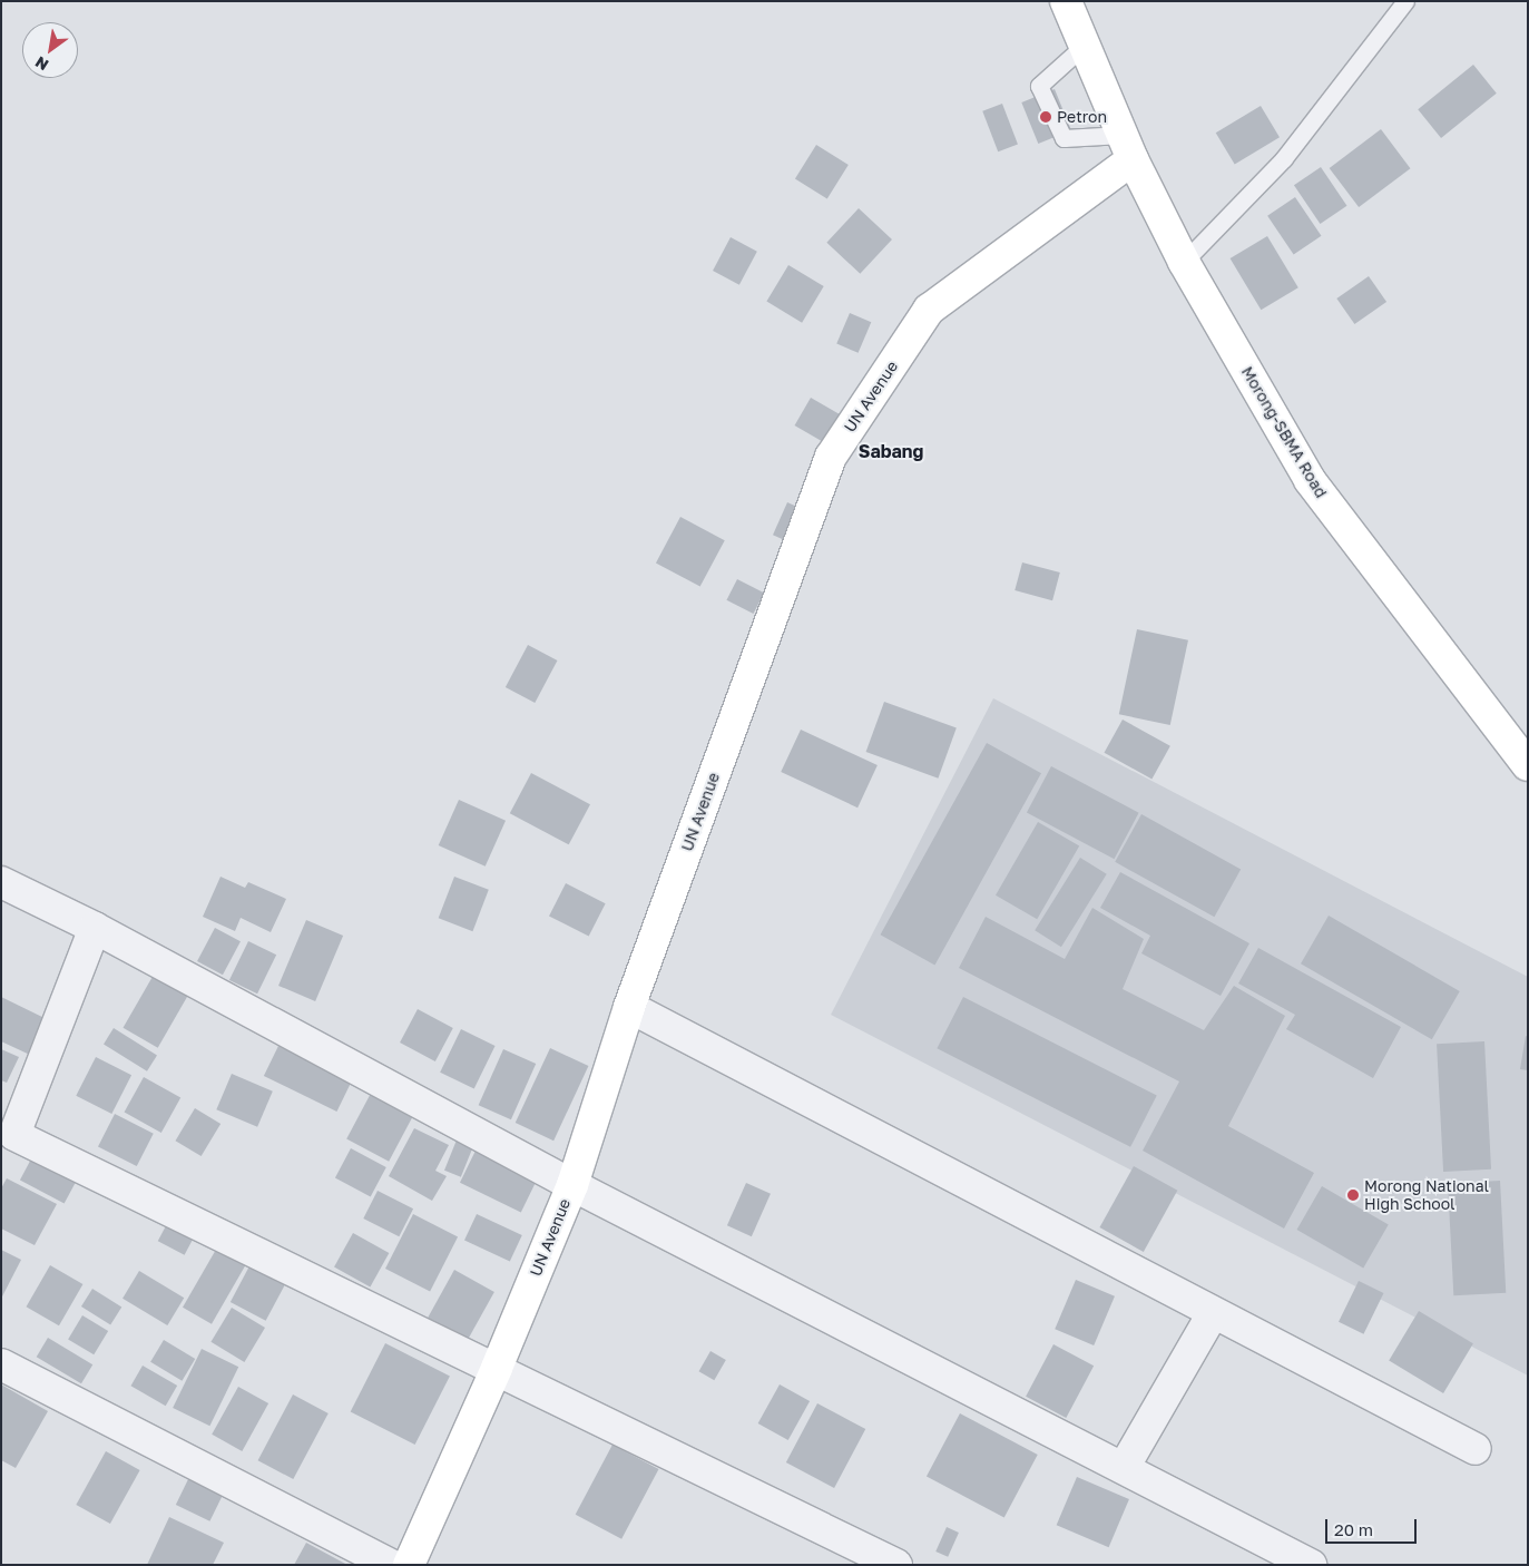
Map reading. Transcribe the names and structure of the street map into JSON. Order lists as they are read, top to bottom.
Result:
{
  "streets": {
    "main road": ["UN Avenue", "Morong-SBMA Road"]
  },
  "crossings": [
    ["UN Avenue", "Morong-SBMA Road"]
  ],
  "districts": ["Sabang"],
  "places": ["Petron", "Morong National High School"],
  "scale_bar": "20 m",
  "north": "bottom left"
}
